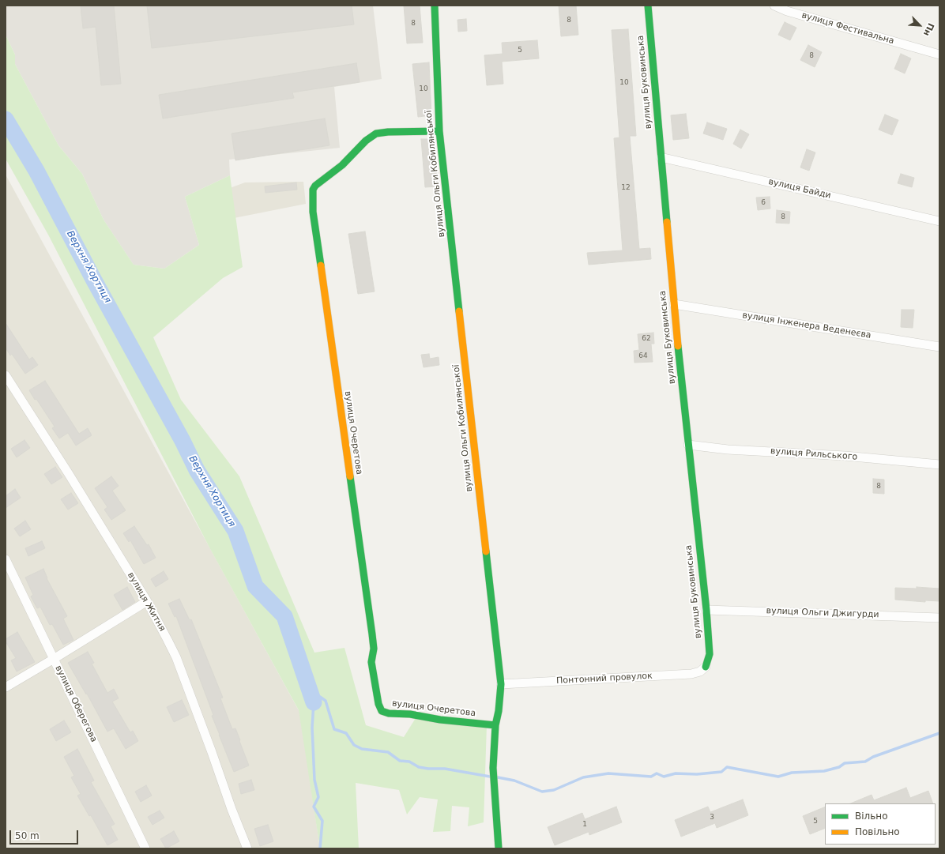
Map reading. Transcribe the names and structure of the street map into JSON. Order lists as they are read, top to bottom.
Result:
{
  "streets": {
    "street": [
      "вулиця Фестивальна",
      "вулиця Буковинська",
      "вулиця Ольги Кобилянської",
      "вулиця Байди",
      "вулиця Інженера Веденеєва",
      "вулиця Очеретова",
      "вулиця Рильського",
      "вулиця Житня",
      "вулиця Ольги Джигурди",
      "Понтонний провулок",
      "вулиця Оберегова"
    ]
  },
  "crossings": [
    ["вулиця Буковинська", "вулиця Байди"],
    ["вулиця Буковинська", "вулиця Інженера Веденеєва"],
    ["вулиця Буковинська", "вулиця Рильського"],
    ["вулиця Буковинська", "вулиця Ольги Джигурди"],
    ["вулиця Буковинська", "Понтонний провулок"],
    ["вулиця Ольги Кобилянської", "вулиця Очеретова"],
    ["вулиця Ольги Кобилянської", "Понтонний провулок"]
  ],
  "water": ["Верхня Хортиця"],
  "house_numbers": [
    "8",
    "8",
    "5",
    "8",
    "10",
    "10",
    "12",
    "6",
    "8",
    "62",
    "64",
    "8",
    "3",
    "5",
    "1"
  ],
  "legend": ["Вільно", "Повільно"],
  "scale_bar": "50 m",
  "north": "bottom right"
}
